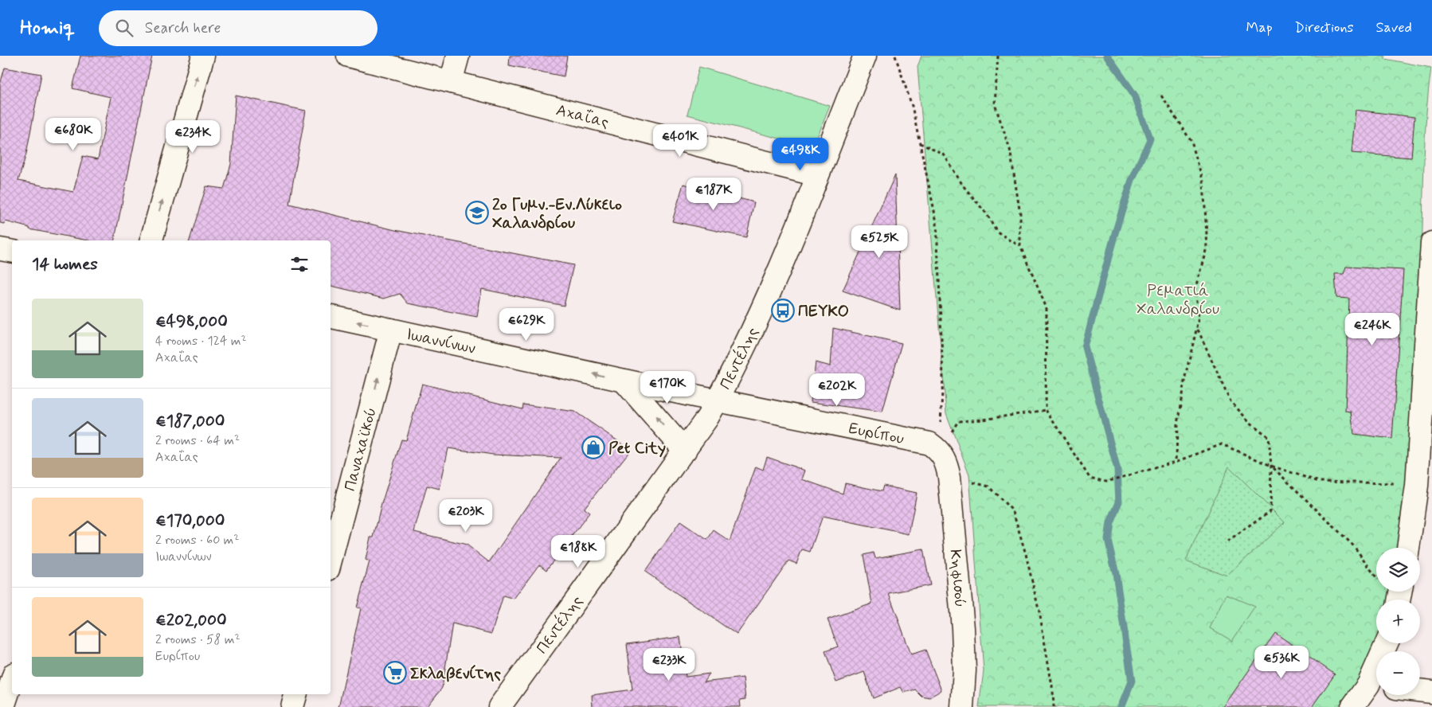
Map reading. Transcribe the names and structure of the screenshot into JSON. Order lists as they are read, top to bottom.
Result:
{
  "streets": {
    "street": [
      "Αχαΐας",
      "Ιωαννίνων",
      "Πεντέλης",
      "Ευρίπου",
      "Παναχαϊκού",
      "Κηφισού"
    ]
  },
  "crossings": [
    ["Αχαΐας", "Πεντέλης"],
    ["Ιωαννίνων", "Πεντέλης"],
    ["Ιωαννίνων", "Ευρίπου"],
    ["Ιωαννίνων", "Παναχαϊκού"],
    ["Πεντέλης", "Ευρίπου"],
    ["Ευρίπου", "Κηφισού"]
  ],
  "one_way": ["Ιωαννίνων", "Παναχαϊκού"],
  "parks": ["Ρεματιά Χαλανδρίου"],
  "places": {
    "school or university": ["2ο Γυμν.-Εν.Λύκειο Χαλανδρίου"],
    "bus stop": ["ΠΕΥΚΟ"],
    "shop": ["Pet City"],
    "supermarket": ["Σκλαβενίτης"]
  },
  "page": {
    "header": "Homiq",
    "search": "Search here",
    "nav": ["Map", "Directions", "Saved"],
    "price": [
      "€680K",
      "€234K",
      "€401K",
      "€498K",
      "€187K",
      "€525K",
      "€629K",
      "€246K",
      "€170K",
      "€202K",
      "€203K",
      "€188K",
      "€536K",
      "€233K"
    ],
    "heading": "14 homes",
    "list": [
      {
        "name": "€498,000",
        "note": "4 rooms · 124 m² · Αχαΐας"
      },
      {
        "name": "€187,000",
        "note": "2 rooms · 64 m² · Αχαΐας"
      },
      {
        "name": "€170,000",
        "note": "2 rooms · 60 m² · Ιωαννίνων"
      },
      {
        "name": "€202,000",
        "note": "2 rooms · 58 m² · Ευρίπου"
      }
    ],
    "map_buttons": ["+", "−"]
  }
}
